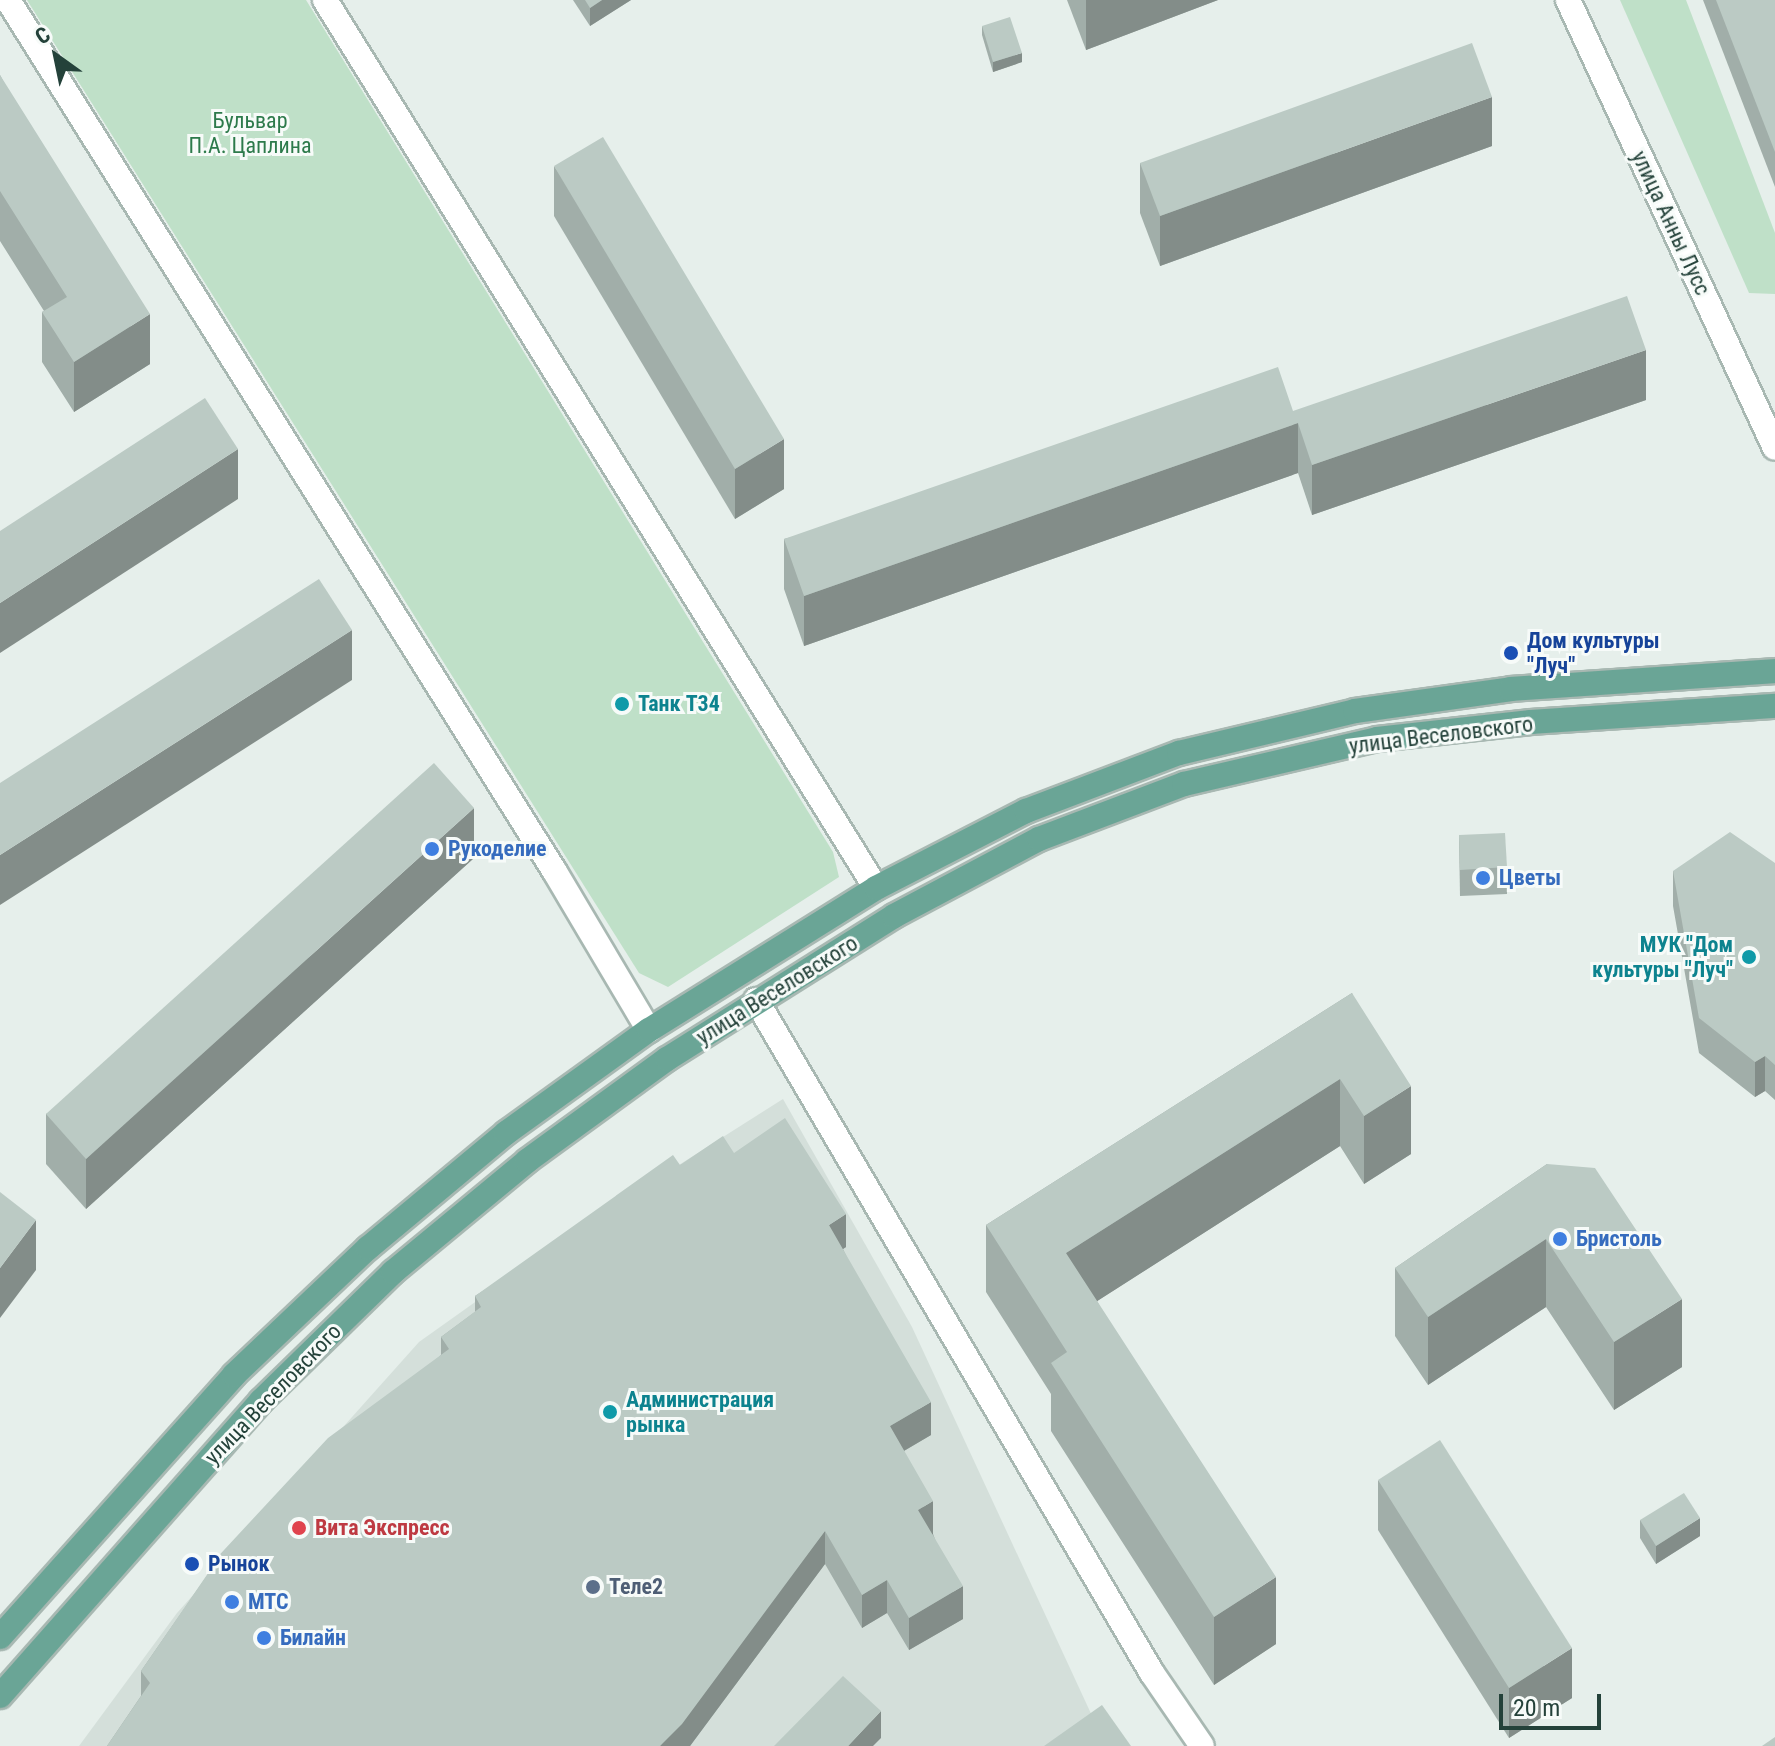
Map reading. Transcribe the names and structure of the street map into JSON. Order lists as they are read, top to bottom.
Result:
{
  "streets": {
    "main road": ["улица Веселовского"],
    "street": ["улица Анны Лусс"]
  },
  "parks": ["Бульвар П.А. Цаплина"],
  "places": [
    "Дом культуры \"Луч\"",
    "Танк T34",
    "Рукоделие",
    "Цветы",
    "МУК \"Дом культуры \"Луч\"",
    "Бристоль",
    "Администрация рынка",
    "Вита Экспресс",
    "Рынок",
    "Теле2",
    "МТС",
    "Билайн"
  ],
  "scale_bar": "20 m",
  "north": "top left"
}
